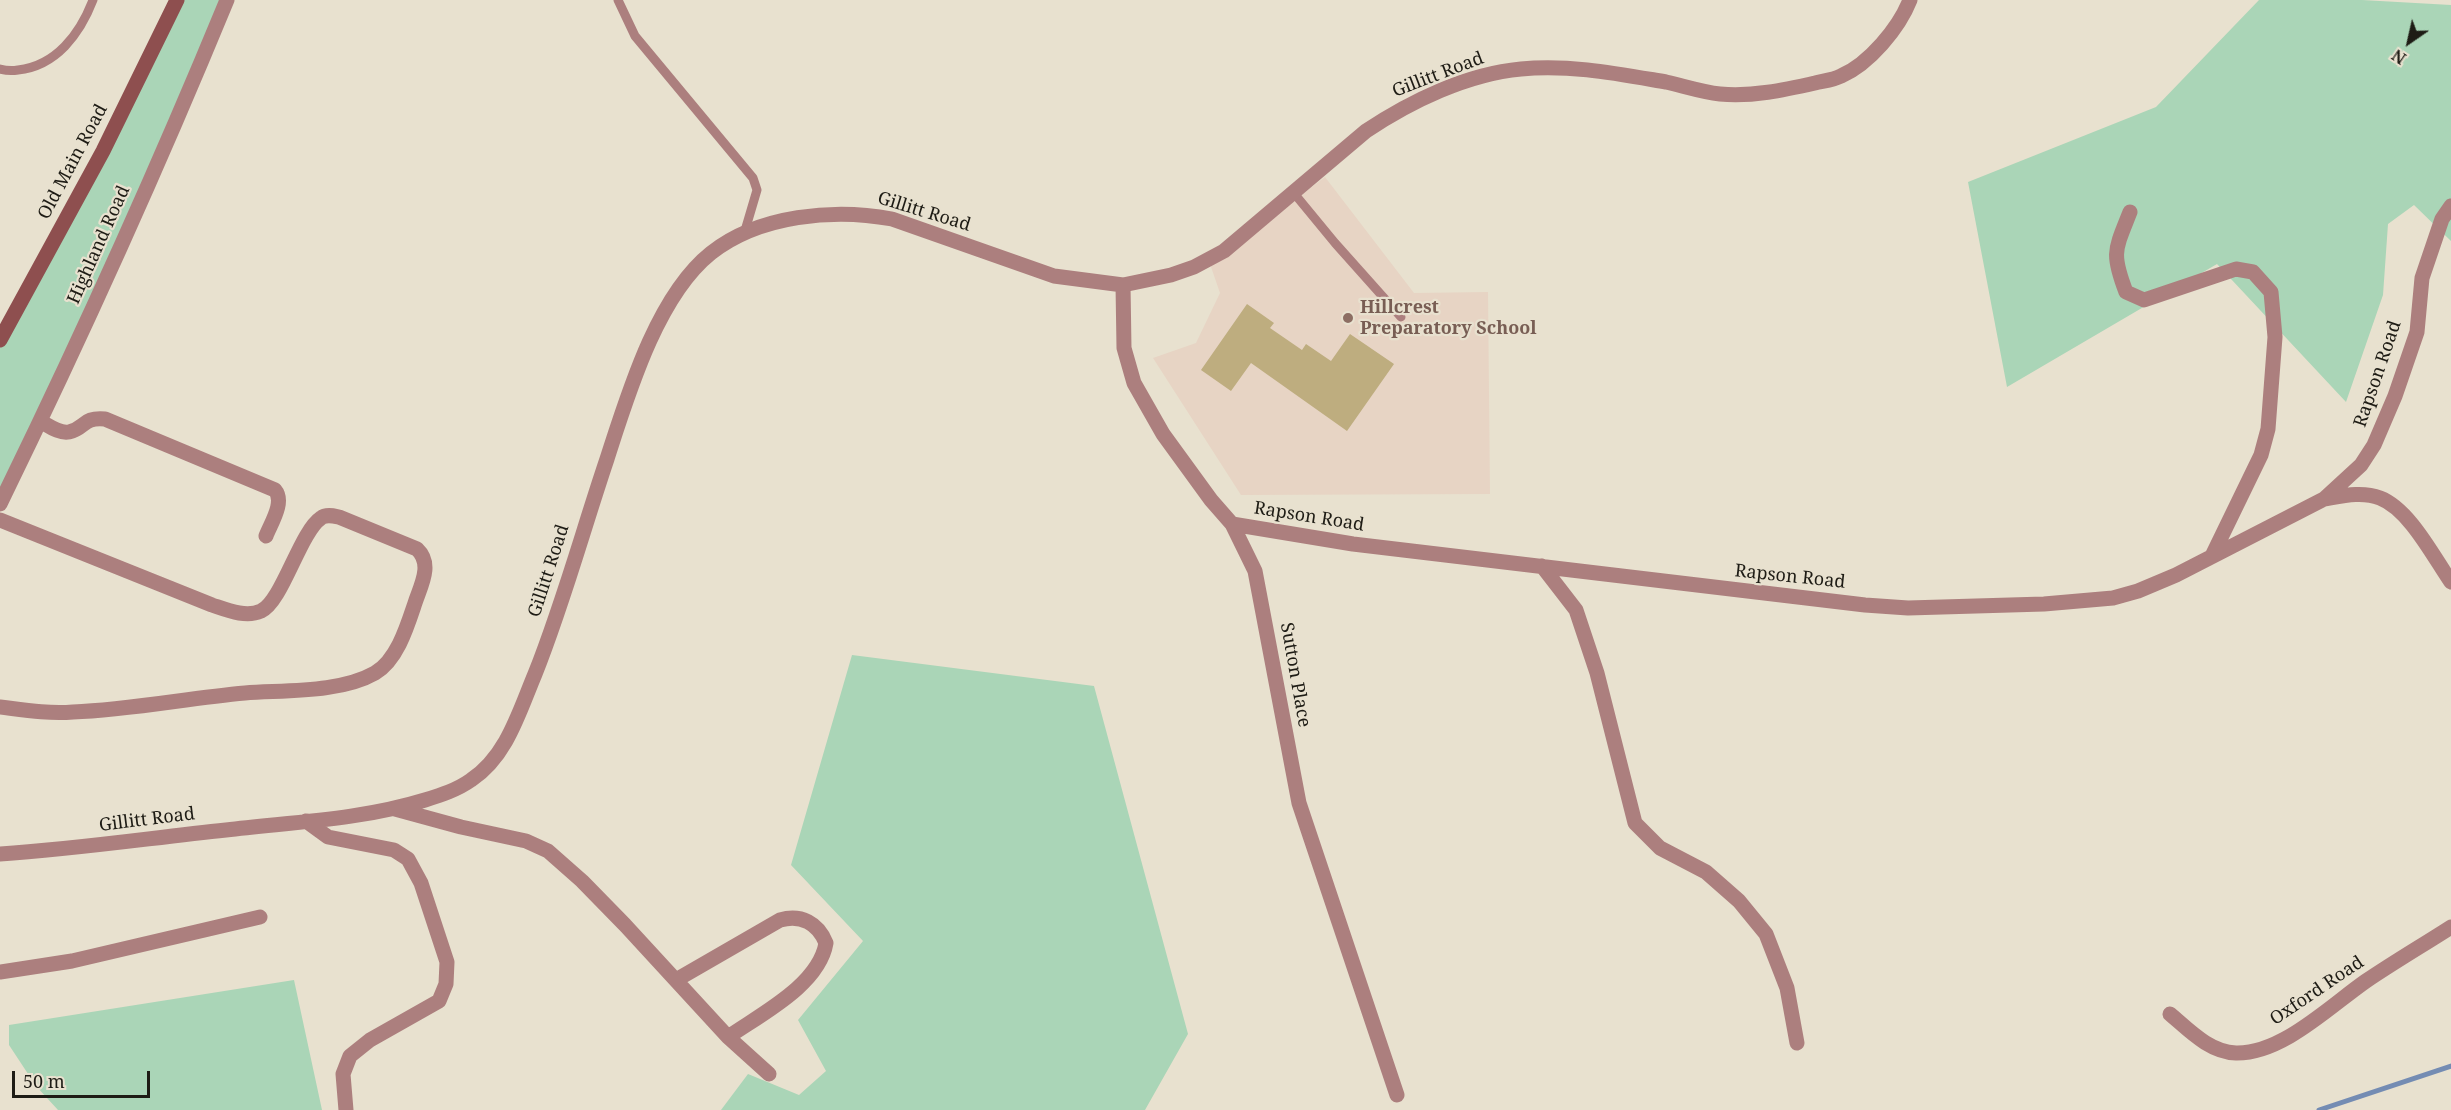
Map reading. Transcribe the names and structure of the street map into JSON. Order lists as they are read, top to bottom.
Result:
{
  "streets": {
    "main road": ["Old Main Road"],
    "street": [
      "Gillitt Road",
      "Highland Road",
      "Rapson Road",
      "Sutton Place",
      "Oxford Road"
    ]
  },
  "crossings": [
    ["Gillitt Road", "Sutton Place"],
    ["Rapson Road", "Sutton Place"]
  ],
  "places": ["Hillcrest Preparatory School"],
  "scale_bar": "50 m",
  "north": "bottom left"
}
